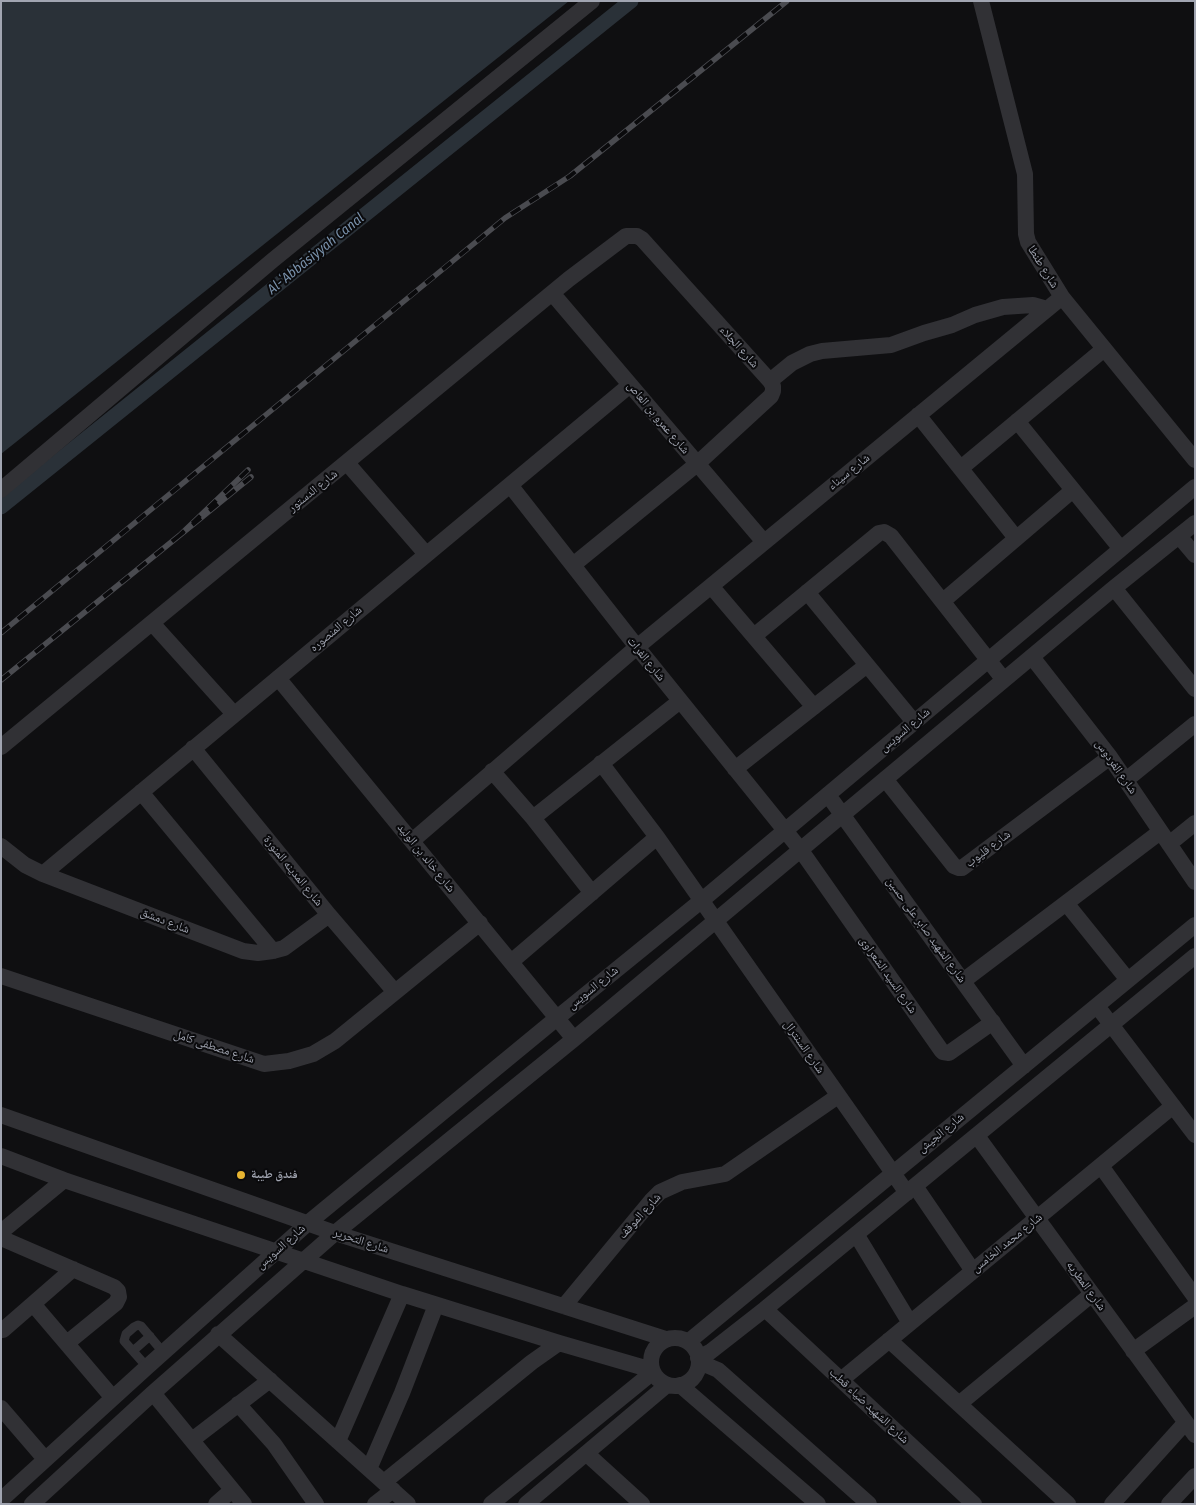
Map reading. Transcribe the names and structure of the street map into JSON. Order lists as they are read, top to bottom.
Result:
{
  "streets": {
    "street": [
      "شارع طنطا",
      "شارع الجلاء",
      "شارع عمرو بن العاص",
      "شارع سيناء",
      "شارع الدستور",
      "شارع المنصوره",
      "شارع الفرات",
      "شارع السويس",
      "شارع الفردوس",
      "شارع قليوب",
      "شارع خالد بن الوليد",
      "شارع المدينه المنورة",
      "شارع دمشق",
      "شارع الشهيد صابر على حسين",
      "شارع السيد الشعراوى",
      "شارع مصطفى كامل",
      "شارع السنترال",
      "شارع الجيش",
      "شارع الموقف",
      "شارع التحرير",
      "شارع محمد الخامس",
      "شارع المطريه",
      "شارع الشهيد ضياء قطب"
    ]
  },
  "crossings": [
    ["شارع طنطا", "شارع سيناء"],
    ["شارع الجلاء", "شارع الدستور"],
    ["شارع عمرو بن العاص", "شارع سيناء"],
    ["شارع عمرو بن العاص", "شارع الدستور"],
    ["شارع عمرو بن العاص", "شارع المنصوره"],
    ["شارع سيناء", "شارع الفرات"],
    ["شارع سيناء", "شارع خالد بن الوليد"],
    ["شارع المنصوره", "شارع الفرات"],
    ["شارع المنصوره", "شارع خالد بن الوليد"],
    ["شارع المنصوره", "شارع المدينه المنورة"],
    ["شارع المنصوره", "شارع دمشق"],
    ["شارع الفرات", "شارع السويس"],
    ["شارع الفرات", "شارع السيد الشعراوى"],
    ["شارع السويس", "شارع الفردوس"],
    ["شارع السويس", "شارع قليوب"],
    ["شارع السويس", "شارع خالد بن الوليد"],
    ["شارع السويس", "شارع الشهيد صابر على حسين"],
    ["شارع السويس", "شارع السيد الشعراوى"],
    ["شارع السويس", "شارع السنترال"],
    ["شارع السويس", "شارع التحرير"],
    ["شارع الفردوس", "شارع قليوب"],
    ["شارع خالد بن الوليد", "شارع مصطفى كامل"],
    ["شارع المدينه المنورة", "شارع دمشق"],
    ["شارع المدينه المنورة", "شارع مصطفى كامل"],
    ["شارع الشهيد صابر على حسين", "شارع السيد الشعراوى"],
    ["شارع الشهيد صابر على حسين", "شارع الجيش"],
    ["شارع السنترال", "شارع الجيش"],
    ["شارع السنترال", "شارع الموقف"],
    ["شارع السنترال", "شارع محمد الخامس"],
    ["شارع الجيش", "شارع التحرير"],
    ["شارع الجيش", "شارع المطريه"],
    ["شارع الجيش", "شارع الشهيد ضياء قطب"],
    ["شارع الموقف", "شارع التحرير"],
    ["شارع محمد الخامس", "شارع المطريه"],
    ["شارع محمد الخامس", "شارع الشهيد ضياء قطب"]
  ],
  "water": ["Al-ʿAbbāsiyyah Canal"],
  "places": ["فندق طيبة"]
}
